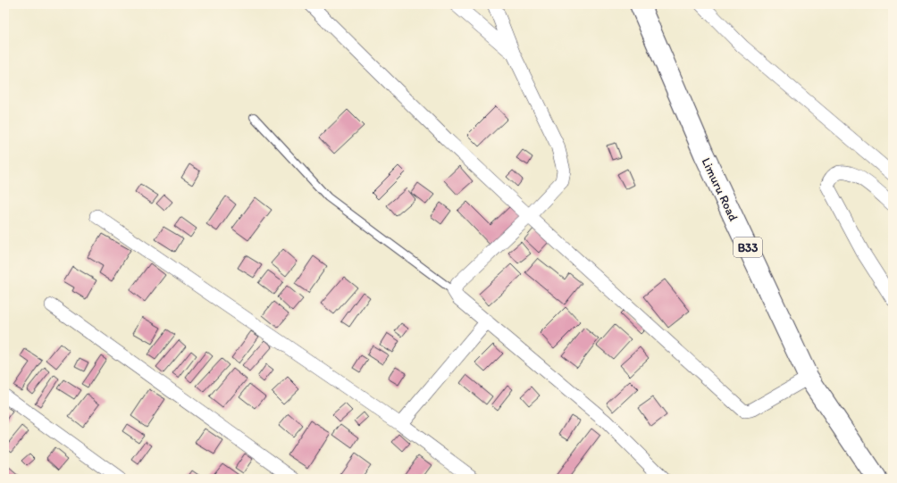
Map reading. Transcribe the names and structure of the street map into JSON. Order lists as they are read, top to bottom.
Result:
{
  "streets": {
    "highway": ["Limuru Road", "B33"]
  }
}
